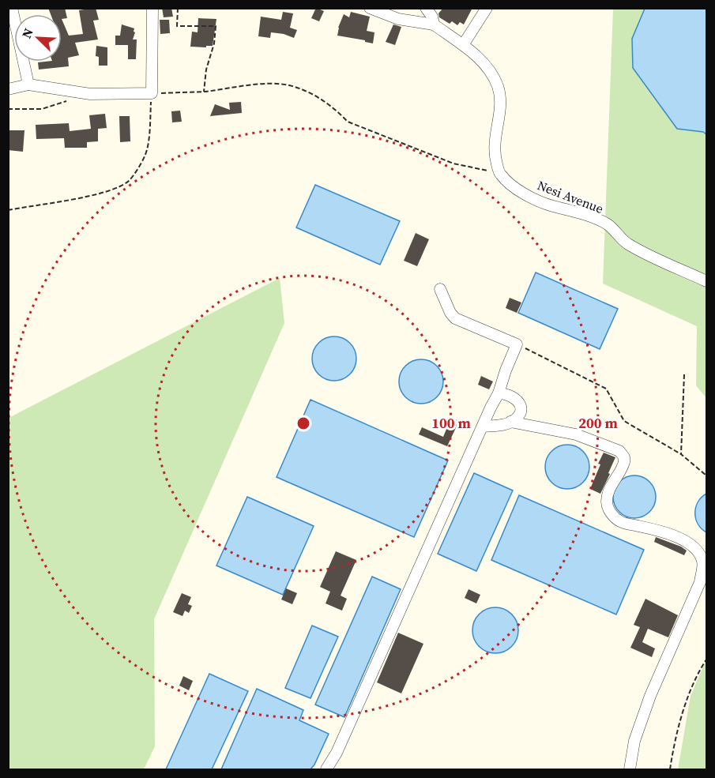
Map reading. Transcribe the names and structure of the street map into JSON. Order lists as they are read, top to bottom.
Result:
{
  "streets": {
    "street": ["Nesi Avenue"]
  },
  "north": "top left",
  "rings": ["100 m", "200 m"]
}
